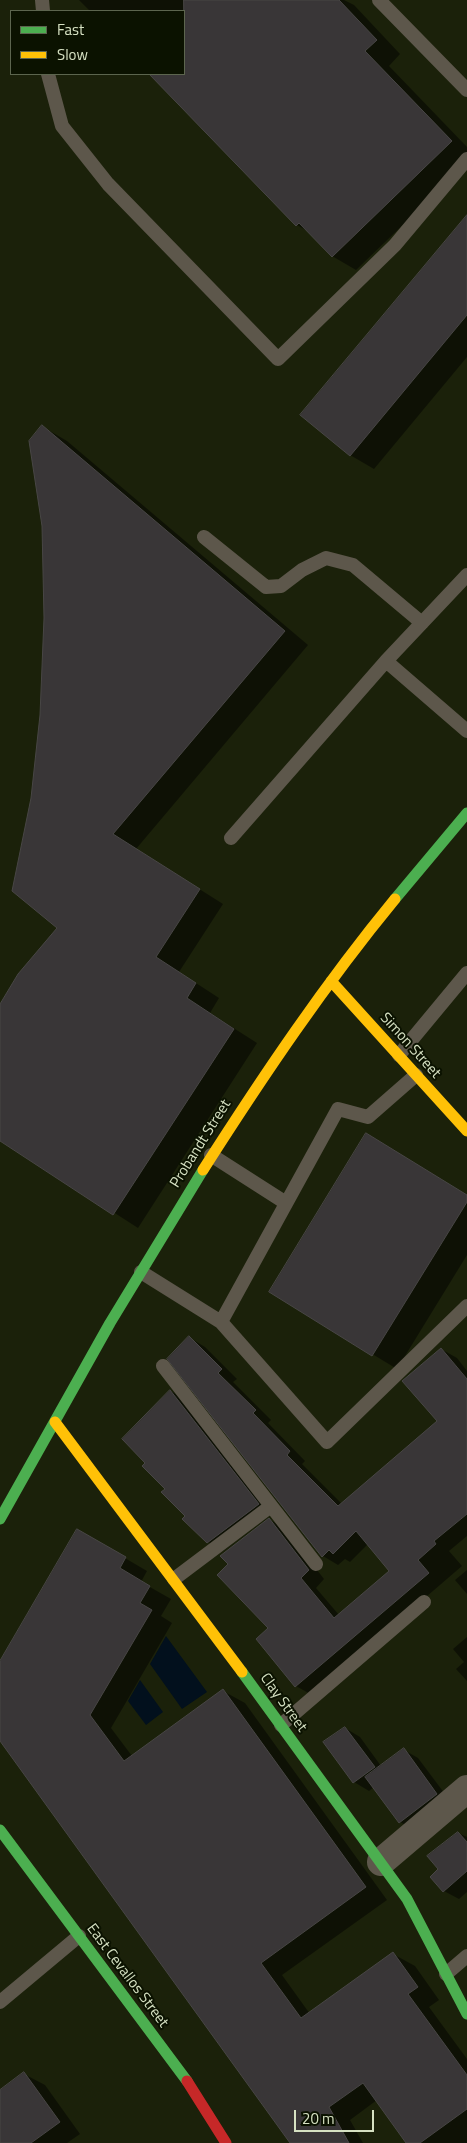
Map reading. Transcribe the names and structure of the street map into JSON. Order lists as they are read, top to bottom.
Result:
{
  "streets": {
    "street": [
      "Simon Street",
      "Probandt Street",
      "Clay Street",
      "East Cevallos Street"
    ]
  },
  "crossings": [
    ["Simon Street", "Probandt Street"],
    ["Probandt Street", "Clay Street"]
  ],
  "legend": ["Fast", "Slow"],
  "scale_bar": "20 m"
}
